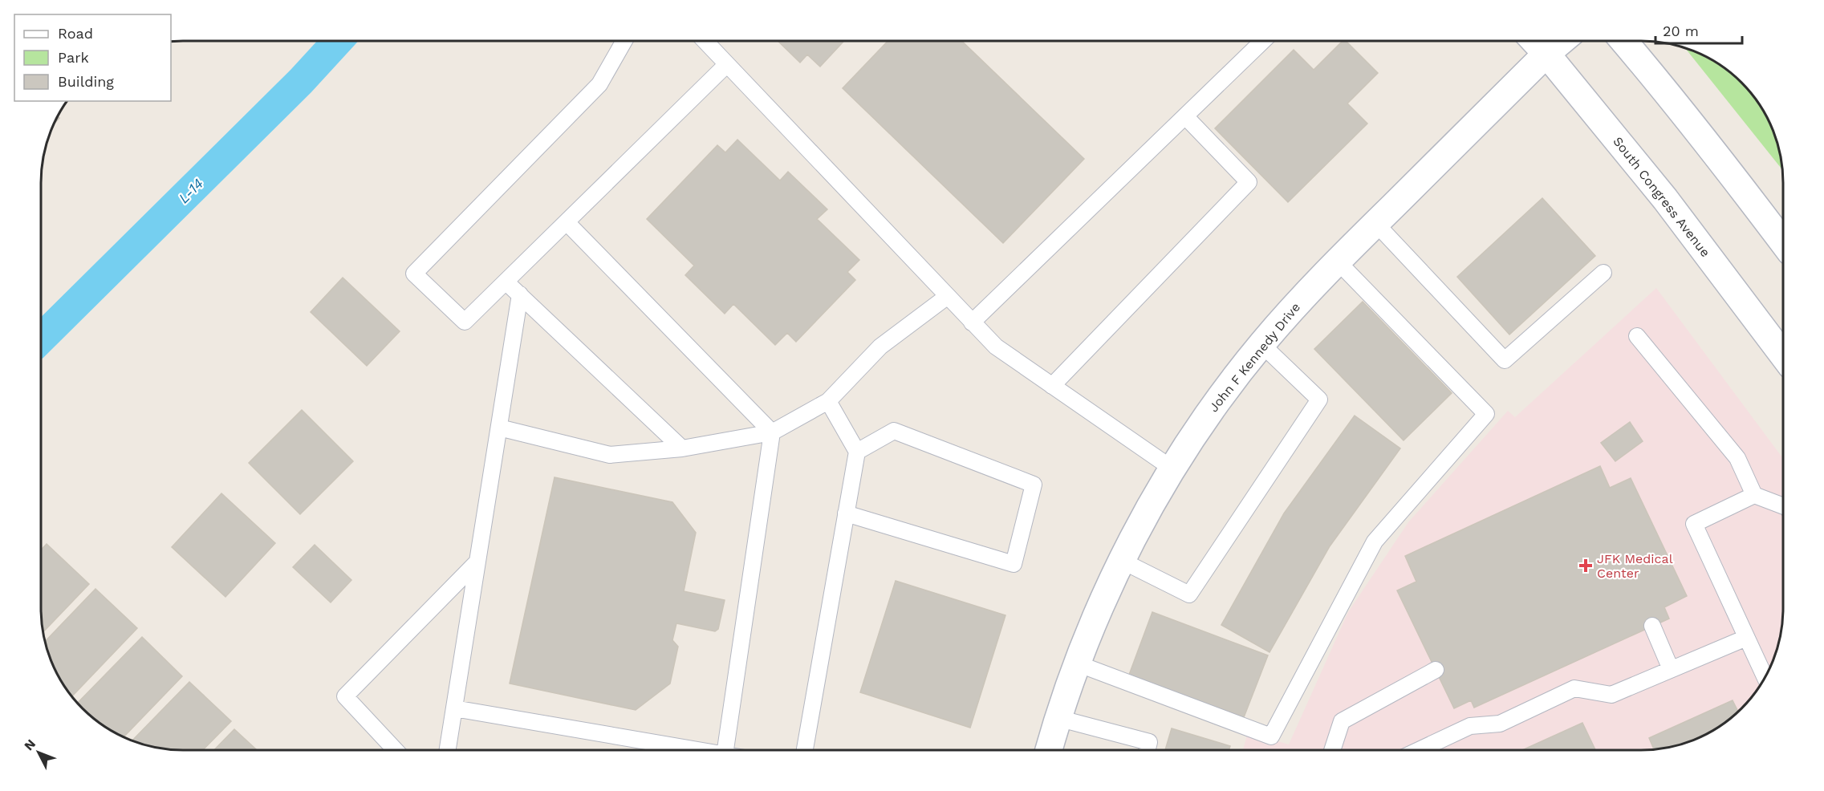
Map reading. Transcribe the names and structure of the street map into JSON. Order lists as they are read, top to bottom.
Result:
{
  "streets": {
    "street": ["South Congress Avenue", "John F Kennedy Drive"]
  },
  "crossings": [
    ["South Congress Avenue", "John F Kennedy Drive"]
  ],
  "water": ["L-14"],
  "places": {
    "health": ["JFK Medical Center"]
  },
  "legend": ["Road", "Park", "Building"],
  "scale_bar": "20 m",
  "north": "top left"
}
